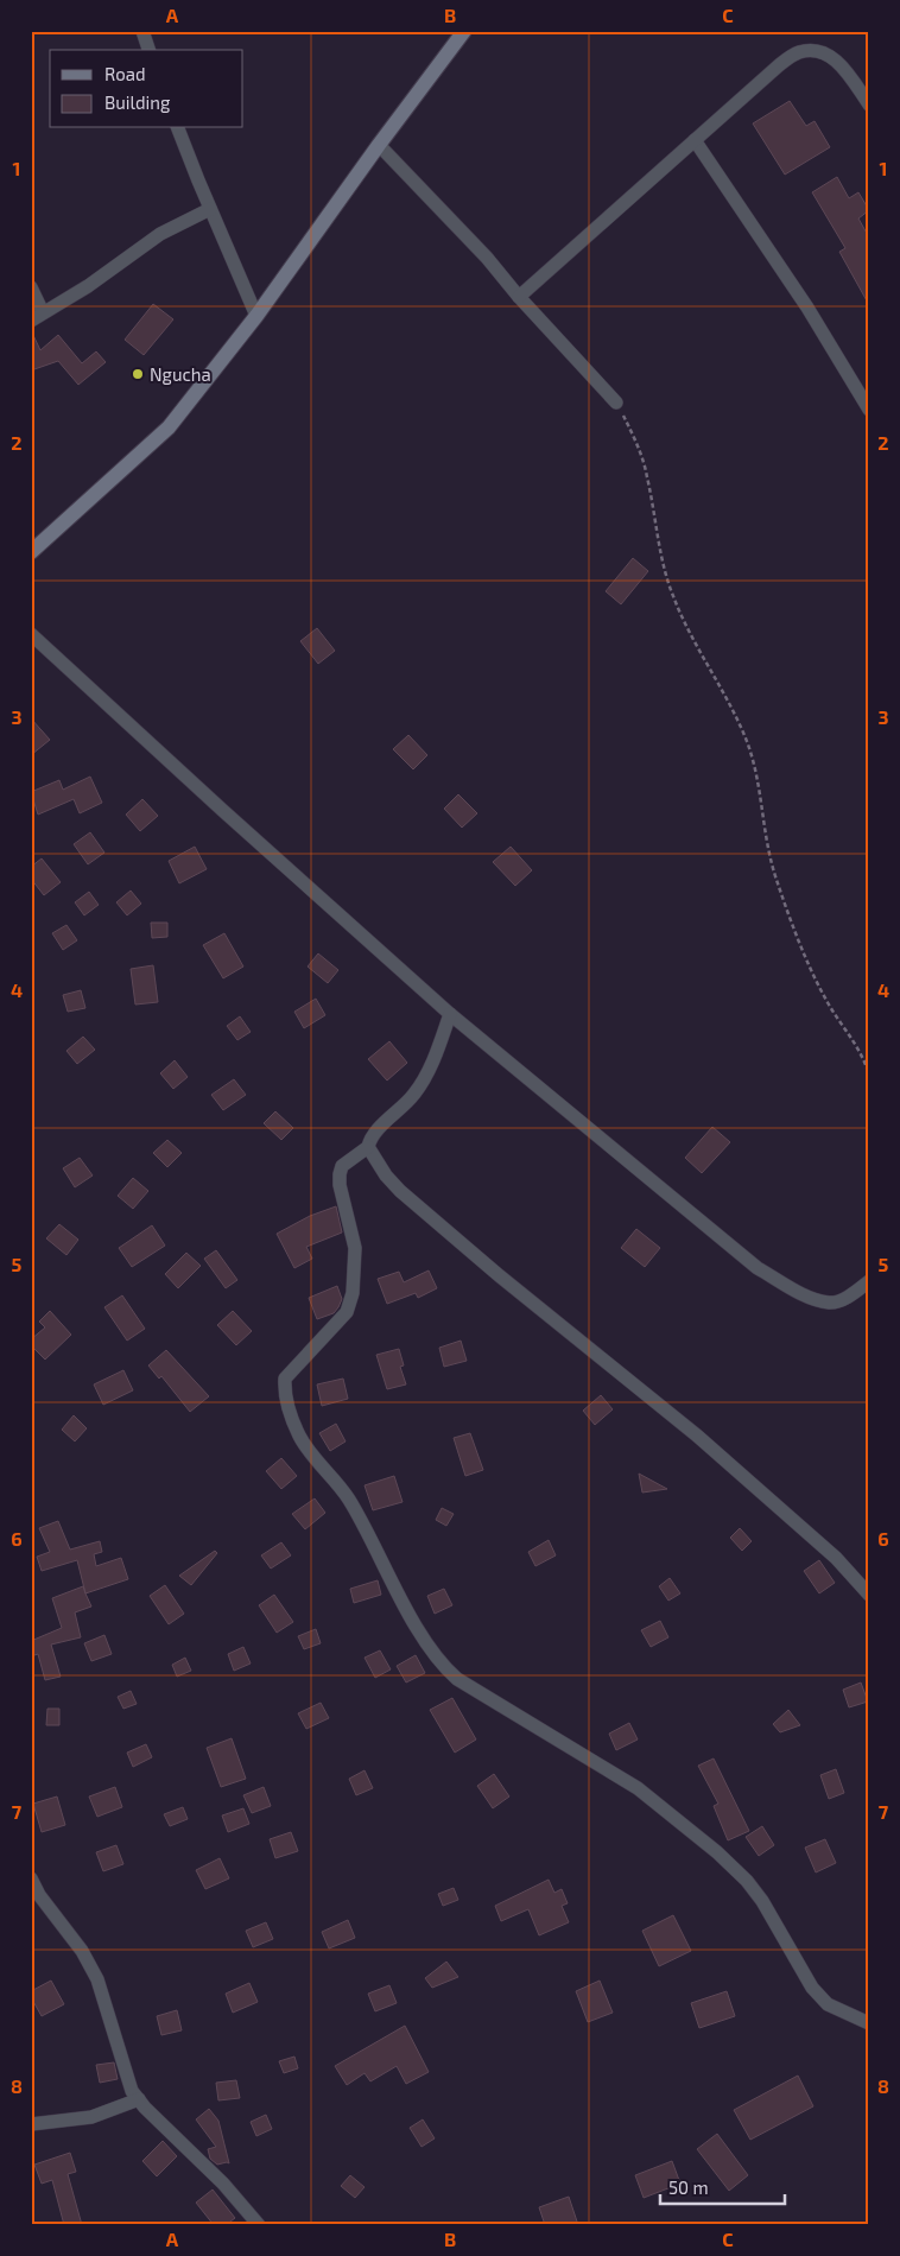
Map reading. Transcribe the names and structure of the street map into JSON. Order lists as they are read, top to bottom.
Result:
{
  "places": ["Ngucha"],
  "legend": ["Road", "Building"],
  "scale_bar": "50 m",
  "grid": {
    "columns": ["A", "B", "C"],
    "rows": [
      "1",
      "2",
      "3",
      "4",
      "5",
      "6",
      "7",
      "8"
    ]
  }
}
